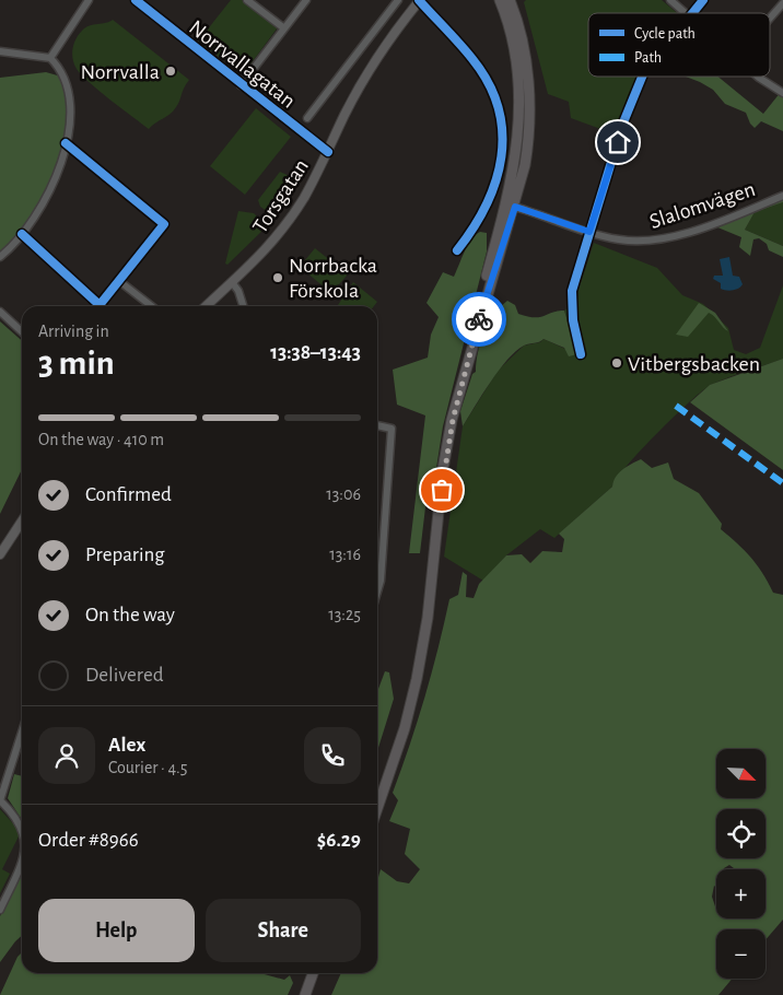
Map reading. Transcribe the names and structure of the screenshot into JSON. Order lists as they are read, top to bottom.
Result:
{
  "streets": {
    "main road": ["Torsgatan"],
    "street": ["Norrvallagatan", "Slalomvägen"]
  },
  "crossings": [
    ["Norrvallagatan", "Torsgatan"]
  ],
  "places": ["Norrvalla", "Norrbacka Förskola", "Vitbergsbacken"],
  "legend": ["Cycle path", "Path"],
  "north": "bottom right",
  "page": {
    "heading": ["3 min", "Arriving in", "13:38–13:43"],
    "panel": [
      "Alex",
      "Courier · 4.5",
      "Order #8966",
      "$6.29"
    ],
    "bar": "On the way · 410 m",
    "list": [
      ["Confirmed", "13:06"],
      ["Preparing", "13:16"],
      ["On the way", "13:25"],
      "Delivered"
    ],
    "map_buttons": ["+", "−"],
    "buttons": ["Help", "Share"]
  }
}
